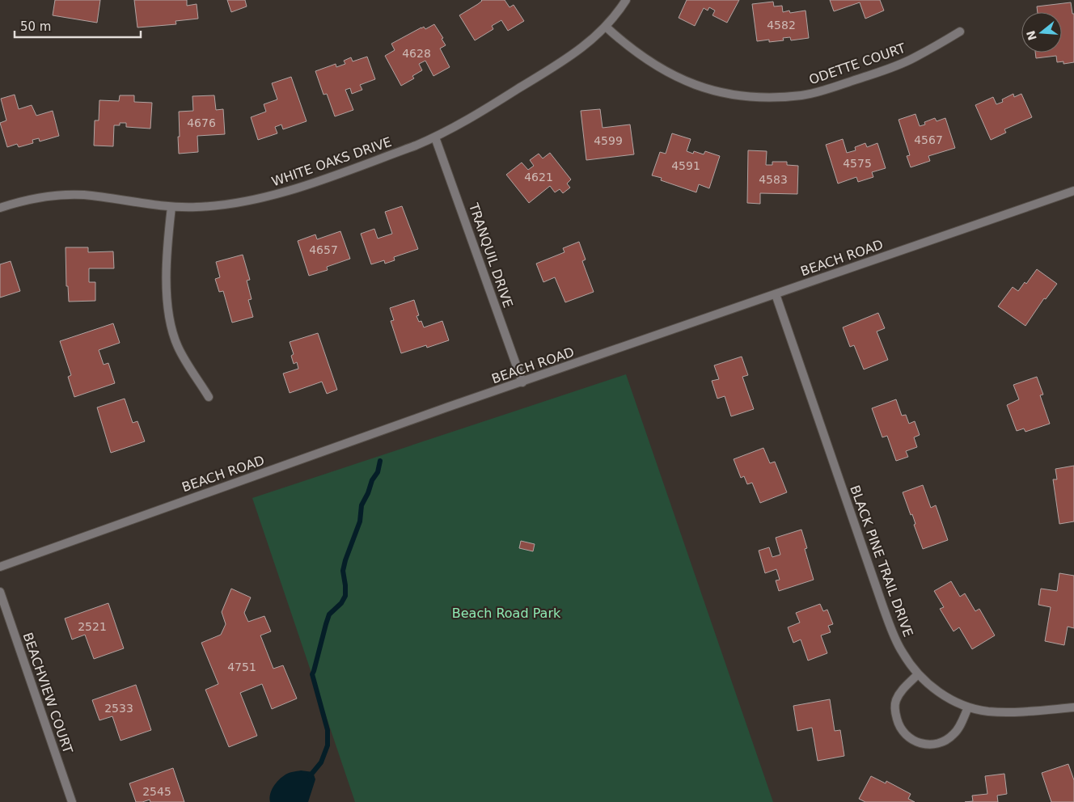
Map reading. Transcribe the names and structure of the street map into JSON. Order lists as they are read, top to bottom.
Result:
{
  "streets": {
    "street": [
      "ODETTE COURT",
      "WHITE OAKS DRIVE",
      "TRANQUIL DRIVE",
      "BEACH ROAD",
      "BLACK PINE TRAIL DRIVE",
      "BEACHVIEW COURT"
    ]
  },
  "crossings": [
    ["ODETTE COURT", "WHITE OAKS DRIVE"],
    ["WHITE OAKS DRIVE", "TRANQUIL DRIVE"],
    ["TRANQUIL DRIVE", "BEACH ROAD"],
    ["BEACH ROAD", "BLACK PINE TRAIL DRIVE"]
  ],
  "parks": ["Beach Road Park"],
  "house_numbers": [
    "4582",
    "4628",
    "4676",
    "4567",
    "4599",
    "4575",
    "4591",
    "4621",
    "4583",
    "4657",
    "2521",
    "4751",
    "2533",
    "2545"
  ],
  "scale_bar": "50 m",
  "north": "left"
}
